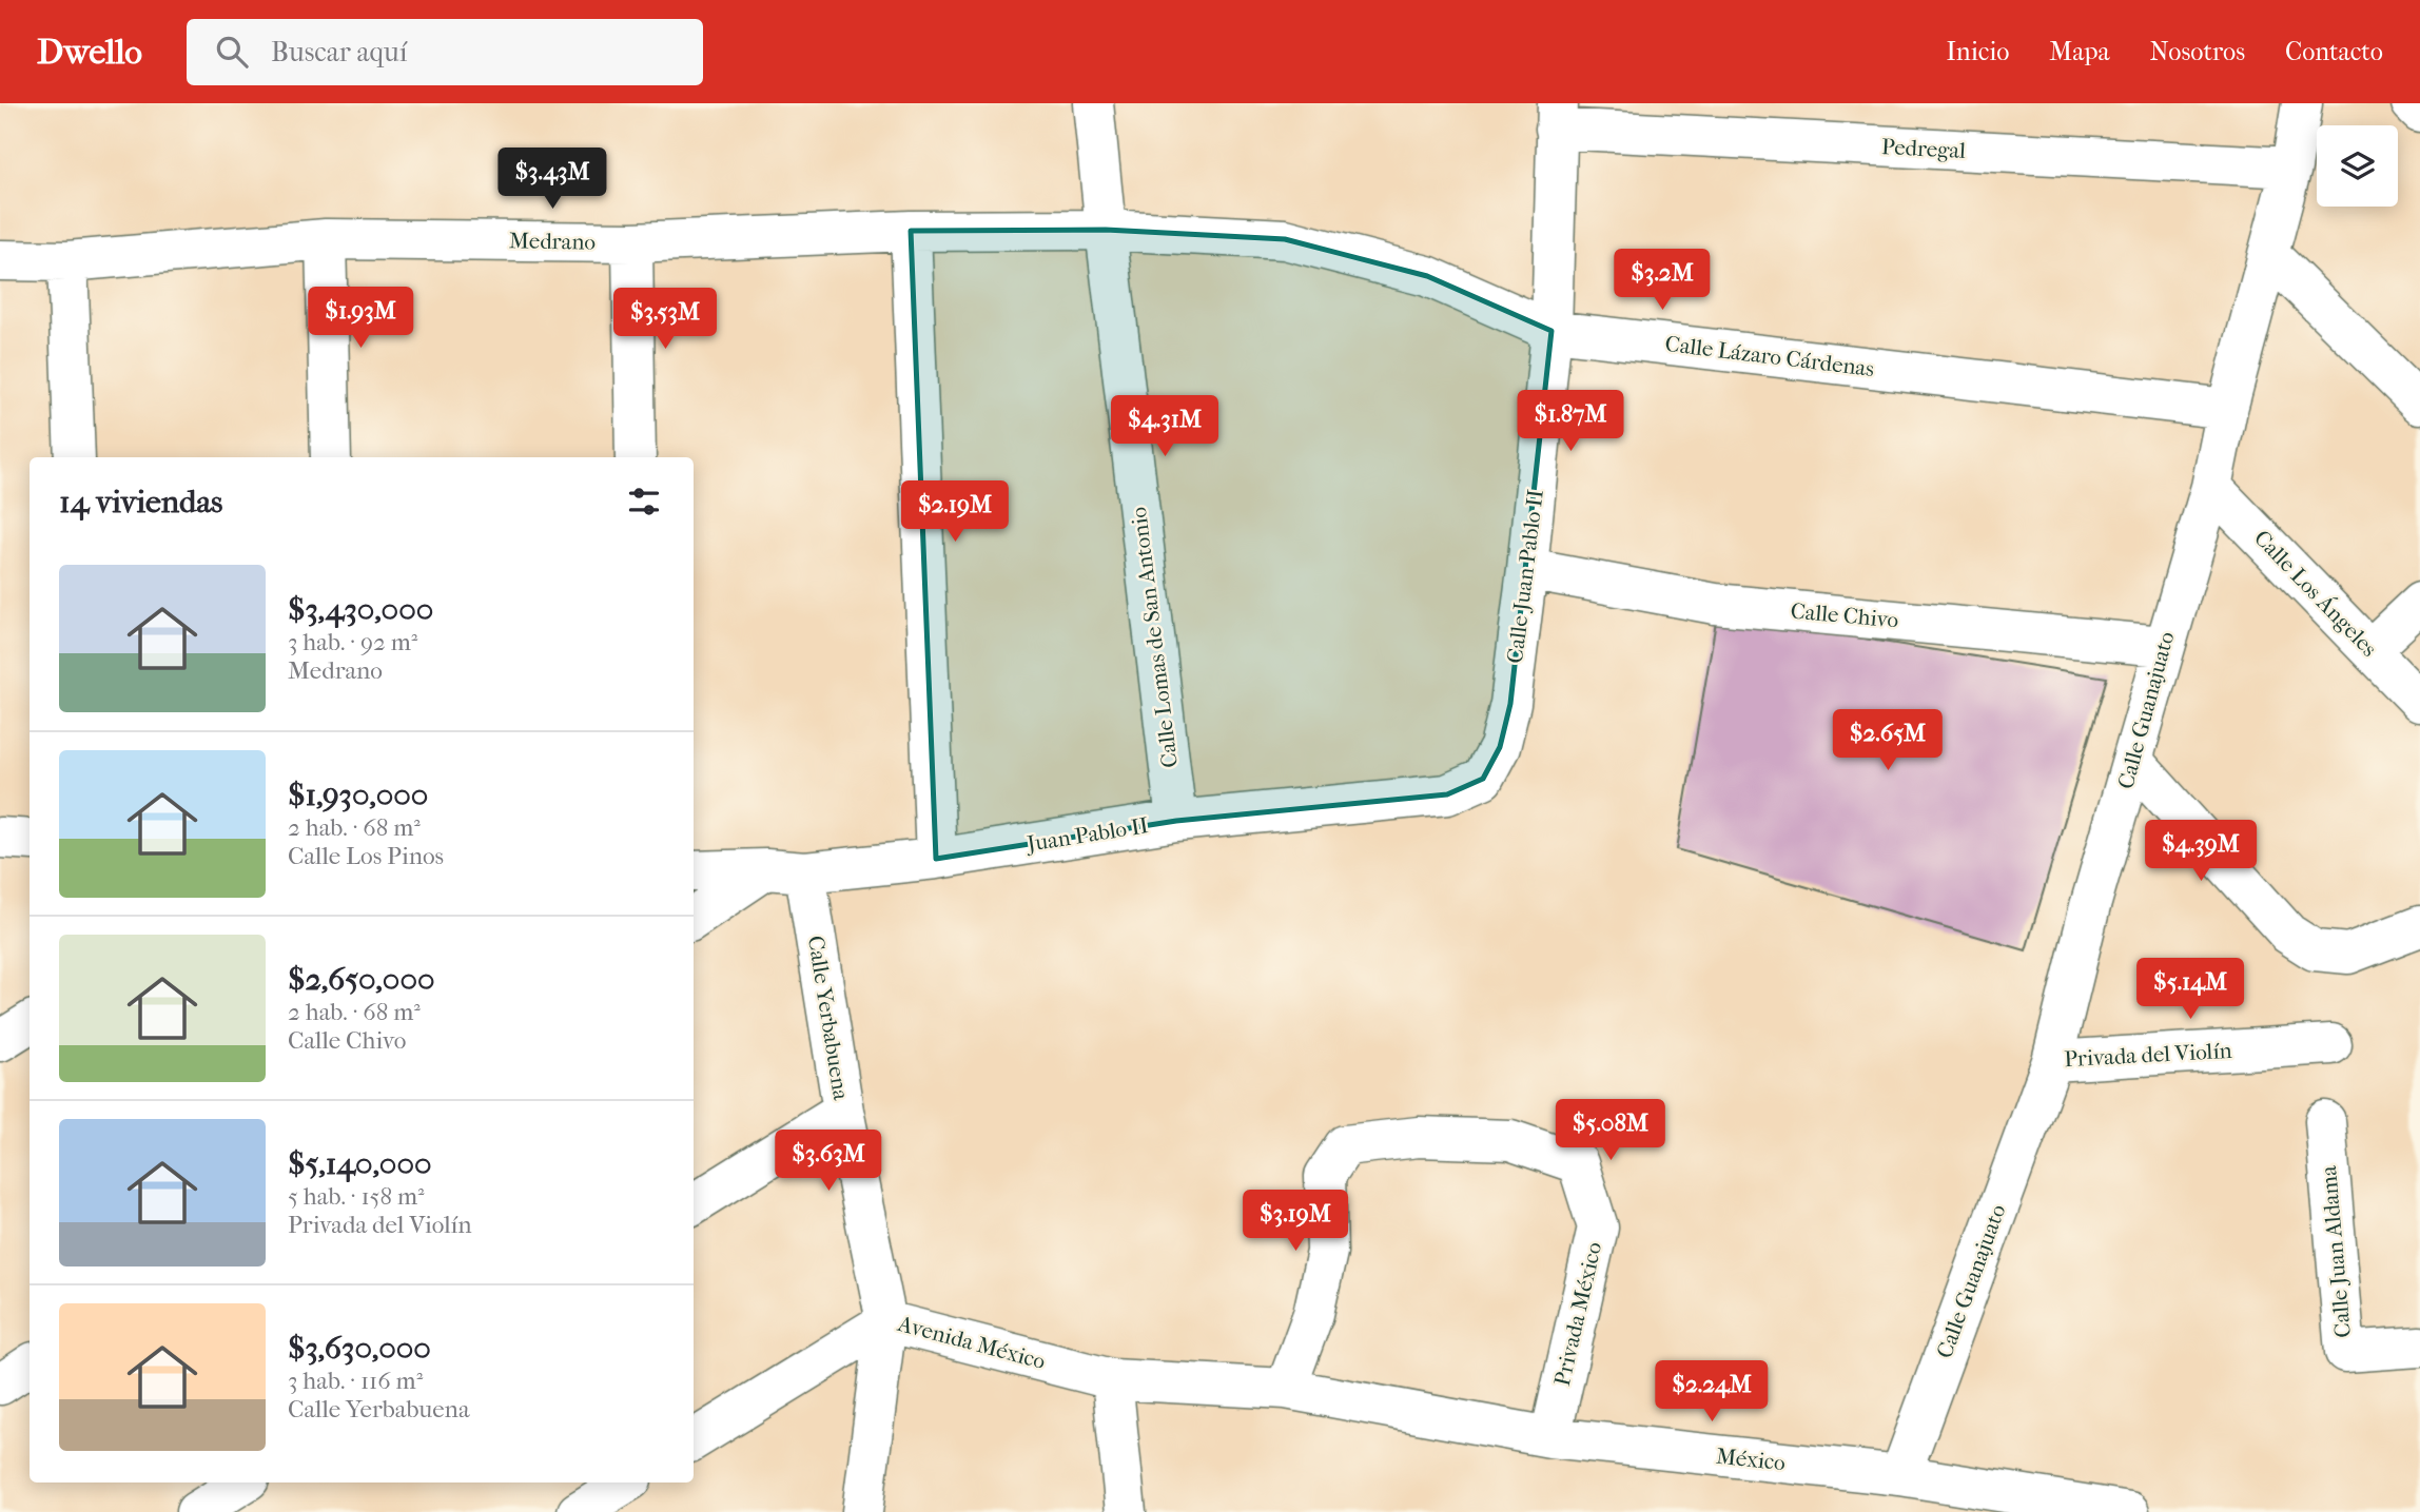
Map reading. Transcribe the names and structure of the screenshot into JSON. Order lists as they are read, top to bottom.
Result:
{
  "streets": {
    "street": [
      "Pedregal",
      "Medrano",
      "Calle Lázaro Cárdenas",
      "Calle Juan Pablo II",
      "Calle Los Ángeles",
      "Calle Chivo",
      "Calle Lomas de San Antonio",
      "Calle Guanajuato",
      "Juan Pablo II",
      "Calle Yerbabuena",
      "Privada del Violín",
      "Calle Juan Aldama",
      "Privada México",
      "Avenida México",
      "México"
    ]
  },
  "crossings": [
    ["Pedregal", "Calle Juan Pablo II"],
    ["Pedregal", "Calle Guanajuato"],
    ["Medrano", "Calle Lázaro Cárdenas"],
    ["Medrano", "Calle Lomas de San Antonio"],
    ["Calle Lázaro Cárdenas", "Calle Juan Pablo II"],
    ["Calle Lázaro Cárdenas", "Calle Lomas de San Antonio"],
    ["Calle Lázaro Cárdenas", "Calle Guanajuato"],
    ["Calle Juan Pablo II", "Calle Chivo"],
    ["Calle Juan Pablo II", "Juan Pablo II"],
    ["Calle Los Ángeles", "Calle Guanajuato"],
    ["Calle Chivo", "Calle Guanajuato"],
    ["Calle Lomas de San Antonio", "Juan Pablo II"],
    ["Calle Guanajuato", "Privada del Violín"],
    ["Calle Guanajuato", "México"],
    ["Juan Pablo II", "Calle Yerbabuena"],
    ["Calle Yerbabuena", "Avenida México"],
    ["Privada México", "Avenida México"],
    ["Privada México", "México"],
    ["Avenida México", "México"]
  ],
  "page": {
    "header": "Dwello",
    "search": "Buscar aquí",
    "nav": [
      "Inicio",
      "Mapa",
      "Nosotros",
      "Contacto"
    ],
    "price": [
      "$3.43M",
      "$3.2M",
      "$1.93M",
      "$3.53M",
      "$1.87M",
      "$4.31M",
      "$2.19M",
      "$2.65M",
      "$4.39M",
      "$5.14M",
      "$5.08M",
      "$3.63M",
      "$3.19M",
      "$2.24M"
    ],
    "heading": "14 viviendas",
    "list": [
      {
        "name": "$3,430,000",
        "note": "3 hab. · 92 m² · Medrano"
      },
      {
        "name": "$1,930,000",
        "note": "2 hab. · 68 m² · Calle Los Pinos"
      },
      {
        "name": "$2,650,000",
        "note": "2 hab. · 68 m² · Calle Chivo"
      },
      {
        "name": "$5,140,000",
        "note": "5 hab. · 158 m² · Privada del Violín"
      },
      {
        "name": "$3,630,000",
        "note": "3 hab. · 116 m² · Calle Yerbabuena"
      }
    ]
  }
}
